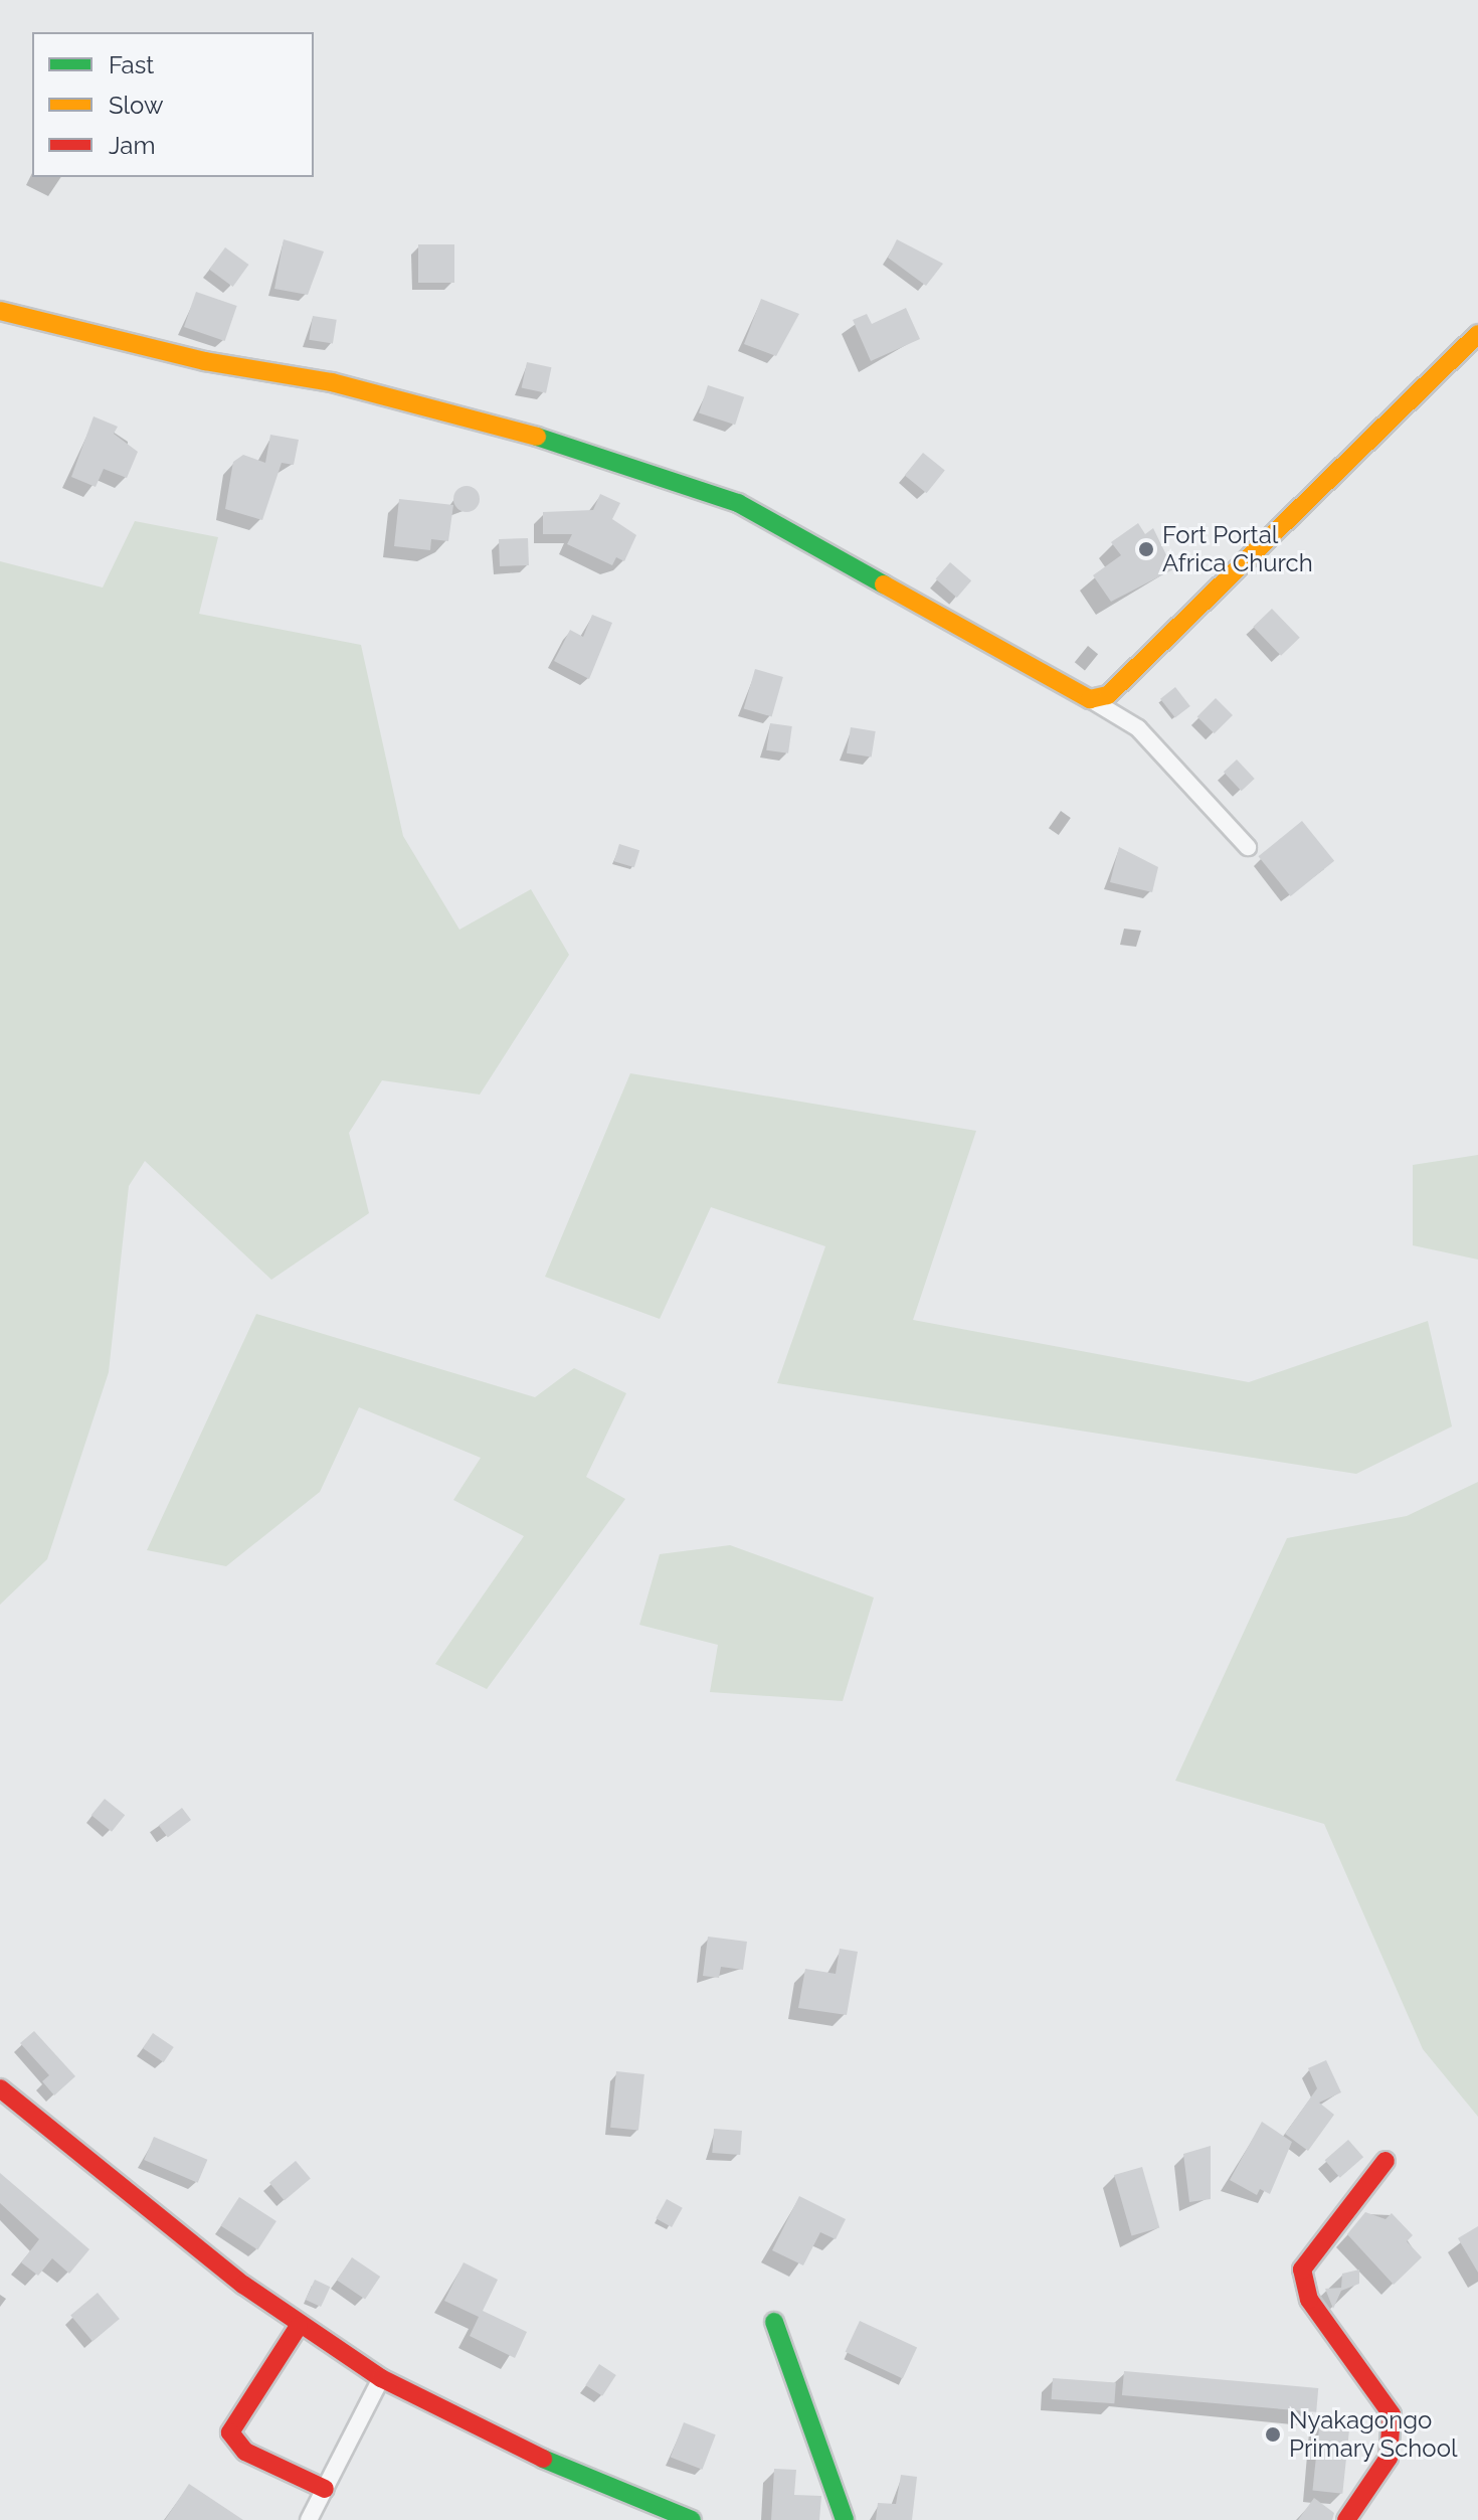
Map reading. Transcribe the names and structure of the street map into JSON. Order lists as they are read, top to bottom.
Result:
{
  "places": ["Fort Portal Africa Church", "Nyakagongo Primary School"],
  "legend": ["Fast", "Slow", "Jam"]
}
